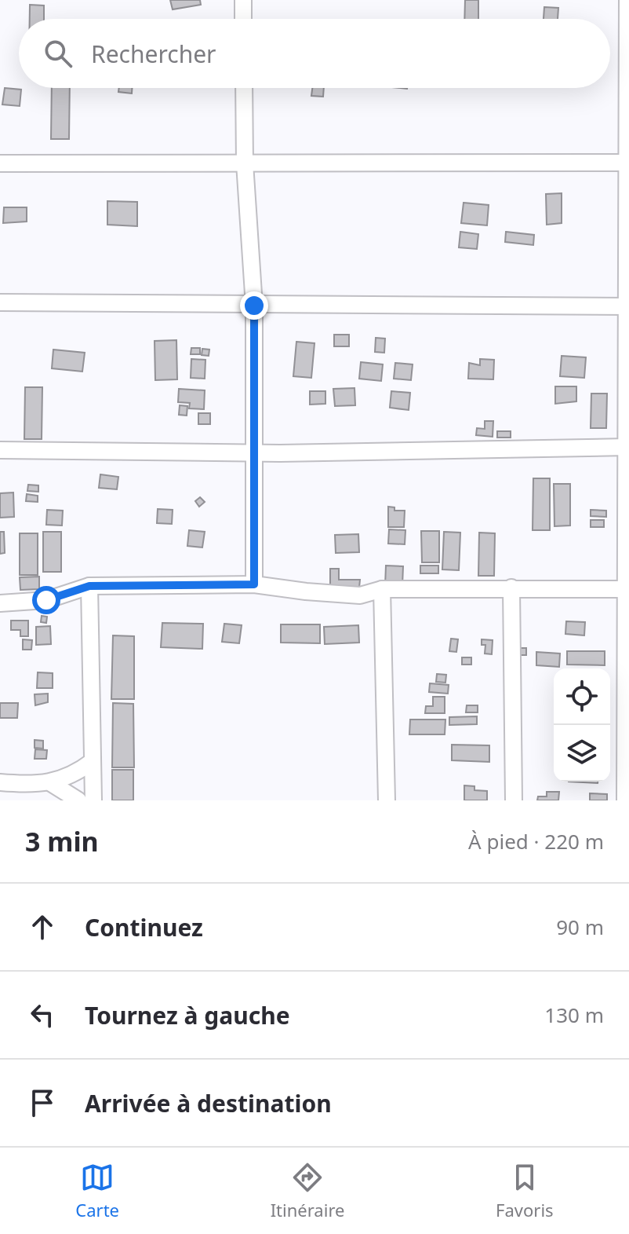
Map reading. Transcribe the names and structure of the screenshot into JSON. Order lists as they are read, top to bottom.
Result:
{
  "page": {
    "search": "Rechercher",
    "heading": ["3 min", "À pied · 220 m"],
    "list": [
      ["Continuez", "90 m"],
      ["Tournez à gauche", "130 m"],
      "Arrivée à destination"
    ],
    "nav": ["Carte", "Itinéraire", "Favoris"]
  }
}
